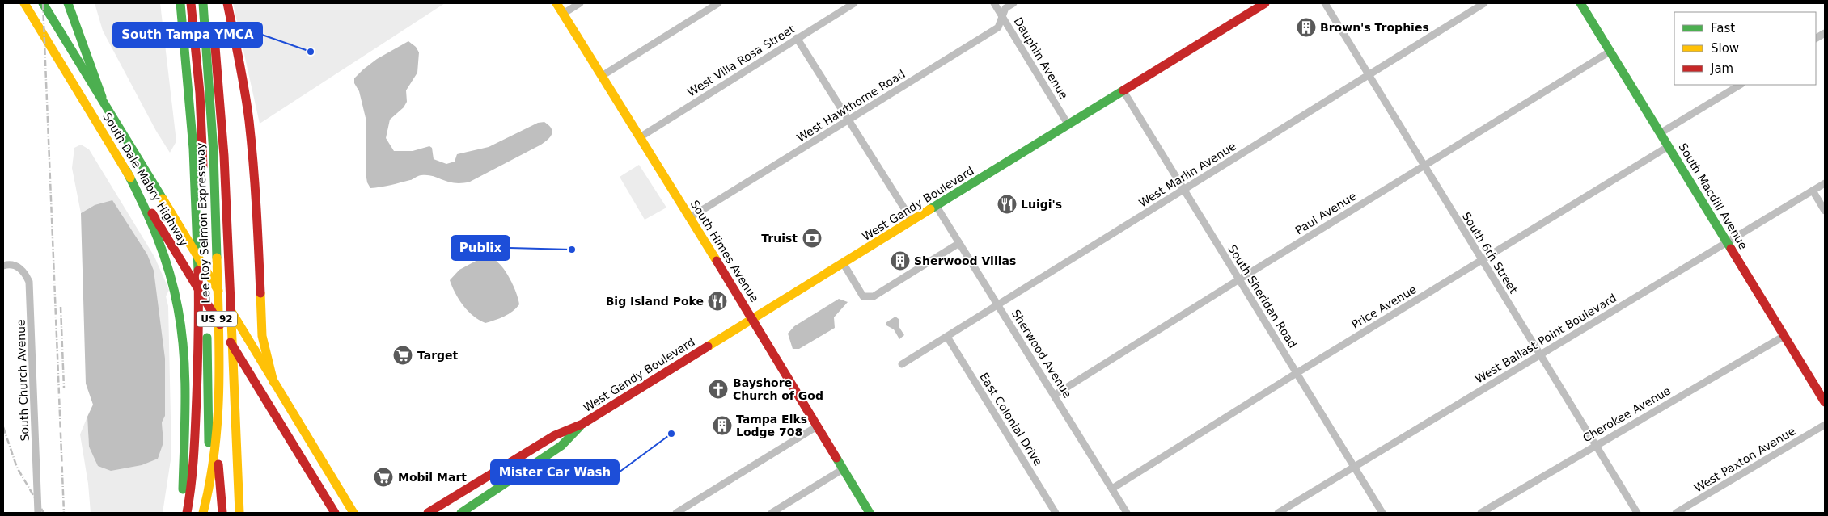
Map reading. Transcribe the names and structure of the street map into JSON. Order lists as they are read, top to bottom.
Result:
{
  "streets": {
    "main road": [
      "South Dale Mabry Highway",
      "South Macdill Avenue",
      "West Gandy Boulevard",
      "Lee Roy Selmon Expressway",
      "South Himes Avenue",
      "US 92"
    ],
    "street": [
      "Dauphin Avenue",
      "West Villa Rosa Street",
      "West Hawthorne Road",
      "West Marlin Avenue",
      "Paul Avenue",
      "South 6th Street",
      "South Sheridan Road",
      "Price Avenue",
      "West Ballast Point Boulevard",
      "Sherwood Avenue",
      "South Church Avenue",
      "Cherokee Avenue",
      "East Colonial Drive",
      "West Paxton Avenue"
    ]
  },
  "crossings": [
    ["Dauphin Avenue", "West Hawthorne Road"],
    ["Dauphin Avenue", "West Gandy Boulevard"],
    ["West Villa Rosa Street", "South Himes Avenue"],
    ["West Hawthorne Road", "South Himes Avenue"],
    ["West Marlin Avenue", "South 6th Street"],
    ["West Marlin Avenue", "South Sheridan Road"],
    ["West Marlin Avenue", "Sherwood Avenue"],
    ["West Marlin Avenue", "East Colonial Drive"],
    ["South Macdill Avenue", "Paul Avenue"],
    ["South Macdill Avenue", "Price Avenue"],
    ["South Macdill Avenue", "West Ballast Point Boulevard"],
    ["South Macdill Avenue", "Cherokee Avenue"],
    ["West Gandy Boulevard", "South Himes Avenue"],
    ["West Gandy Boulevard", "South Sheridan Road"],
    ["West Gandy Boulevard", "Sherwood Avenue"],
    ["Paul Avenue", "South 6th Street"],
    ["Paul Avenue", "South Sheridan Road"],
    ["Paul Avenue", "Sherwood Avenue"],
    ["South 6th Street", "Price Avenue"],
    ["South 6th Street", "West Ballast Point Boulevard"],
    ["South 6th Street", "Cherokee Avenue"],
    ["South Sheridan Road", "Price Avenue"],
    ["South Sheridan Road", "West Ballast Point Boulevard"],
    ["Price Avenue", "Sherwood Avenue"]
  ],
  "places": {
    "building": ["Brown's Trophies", "Sherwood Villas", "Tampa Elks Lodge 708"],
    "other": ["South Tampa YMCA", "Publix", "Mister Car Wash"],
    "restaurant": ["Luigi's", "Big Island Poke"],
    "bank": ["Truist"],
    "supermarket": ["Target", "Mobil Mart"],
    "church": ["Bayshore Church of God"]
  },
  "legend": ["Fast", "Slow", "Jam"]
}
